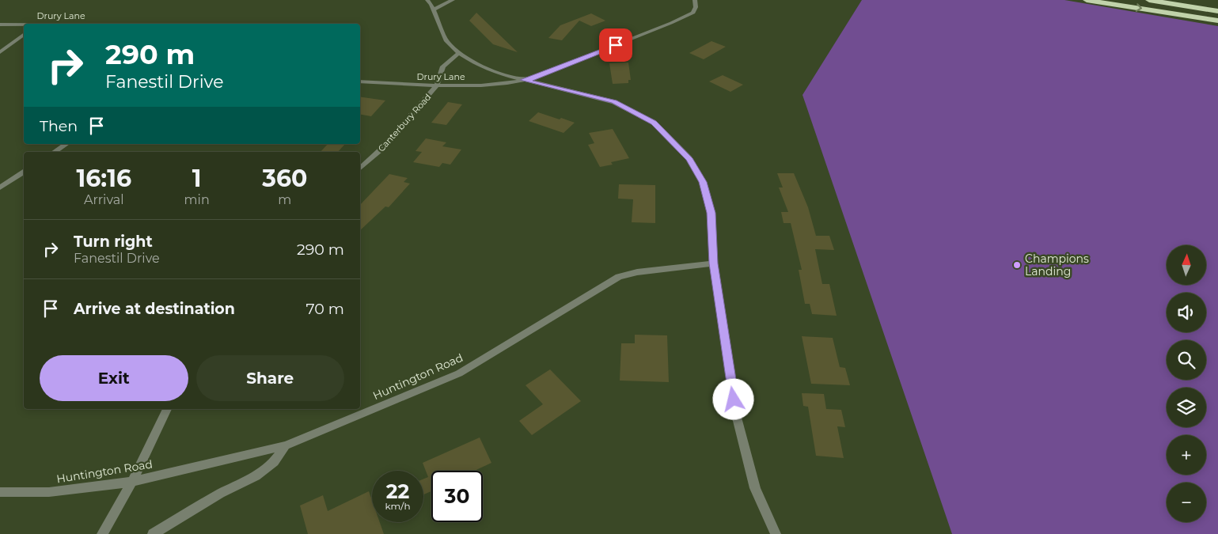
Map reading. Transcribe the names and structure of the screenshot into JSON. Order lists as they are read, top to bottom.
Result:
{
  "streets": {
    "street": ["Drury Lane", "Canterbury Road", "Huntington Road"]
  },
  "crossings": [
    ["Drury Lane", "Canterbury Road"]
  ],
  "places": ["Champions Landing"],
  "north": "top",
  "page": {
    "turn": ["290 m", "Fanestil Drive"],
    "then": "Then",
    "eta": [
      "16:16",
      "Arrival",
      "1",
      "min",
      "360",
      "m"
    ],
    "list": [
      {
        "name": "Turn right",
        "note": "Fanestil Drive",
        "value": "290 m"
      },
      {
        "name": "Arrive at destination",
        "value": "70 m"
      }
    ],
    "map_buttons": ["+", "−"],
    "buttons": ["Exit", "Share"],
    "speed": "22 km/h",
    "limit": "30"
  }
}
